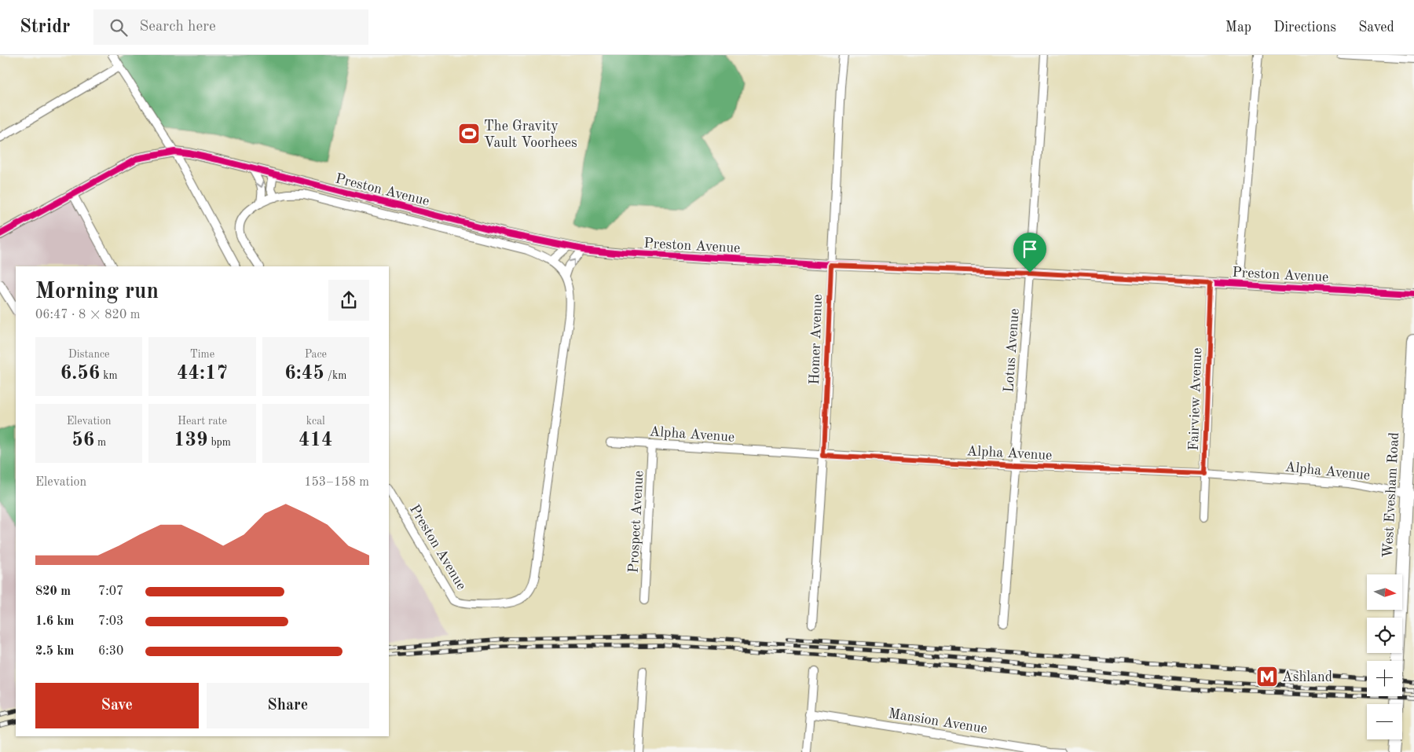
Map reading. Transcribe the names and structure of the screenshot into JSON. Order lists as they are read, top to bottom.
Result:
{
  "streets": {
    "main road": ["West Evesham Road"],
    "street": [
      "Preston Avenue",
      "Homer Avenue",
      "Lotus Avenue",
      "Fairview Avenue",
      "Alpha Avenue",
      "Prospect Avenue",
      "Mansion Avenue"
    ]
  },
  "crossings": [
    ["Preston Avenue", "Homer Avenue"],
    ["Preston Avenue", "Lotus Avenue"],
    ["Preston Avenue", "Fairview Avenue"],
    ["Homer Avenue", "Alpha Avenue"],
    ["Lotus Avenue", "Alpha Avenue"],
    ["Fairview Avenue", "Alpha Avenue"],
    ["Alpha Avenue", "West Evesham Road"],
    ["Alpha Avenue", "Prospect Avenue"]
  ],
  "places": {
    "sports": ["The Gravity Vault Voorhees"],
    "metro station": ["Ashland"]
  },
  "north": "right",
  "page": {
    "header": "Stridr",
    "search": "Search here",
    "nav": ["Map", "Directions", "Saved"],
    "heading": ["Morning run", "06:47 · 8 × 820 m"],
    "stats": [
      ["Distance", "6.56 km"],
      ["Time", "44:17"],
      ["Pace", "6:45 /km"],
      ["Elevation", "56 m"],
      ["Heart rate", "139 bpm"],
      ["kcal", "414"]
    ],
    "chart": ["Elevation", "153–158 m"],
    "map_buttons": ["+", "−"],
    "list": [
      {
        "name": "820 m",
        "note": "7:07"
      },
      {
        "name": "1.6 km",
        "note": "7:03"
      },
      {
        "name": "2.5 km",
        "note": "6:30"
      }
    ],
    "buttons": ["Save", "Share"]
  }
}
